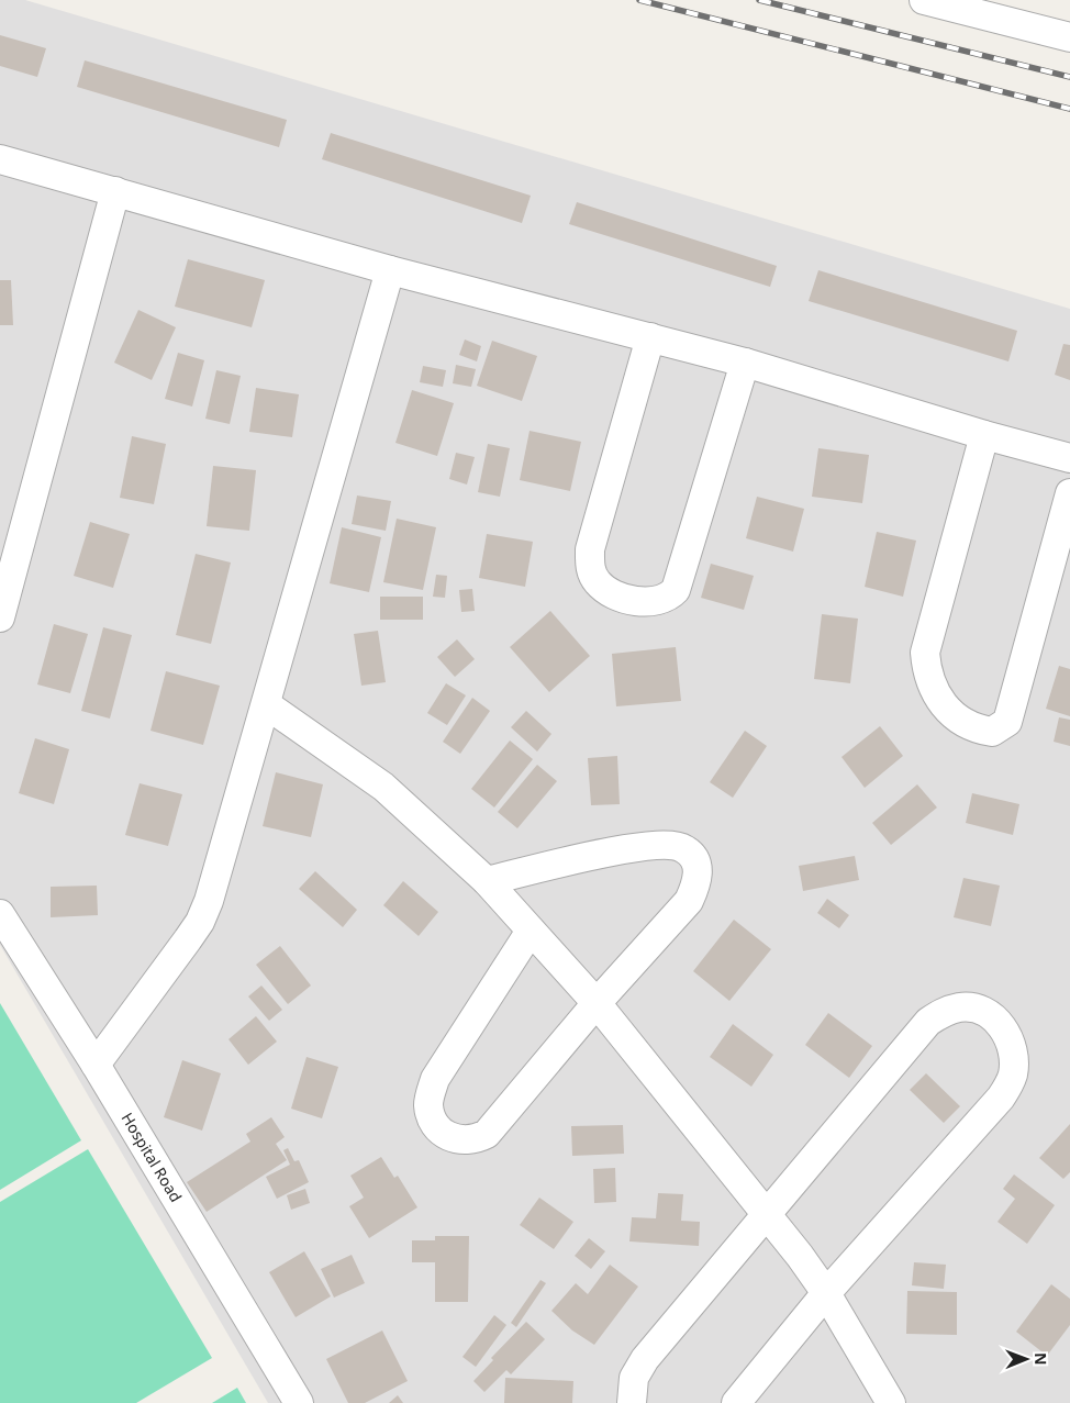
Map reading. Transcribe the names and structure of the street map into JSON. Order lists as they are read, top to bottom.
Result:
{
  "streets": {
    "street": ["Hospital Road"]
  },
  "north": "right"
}
